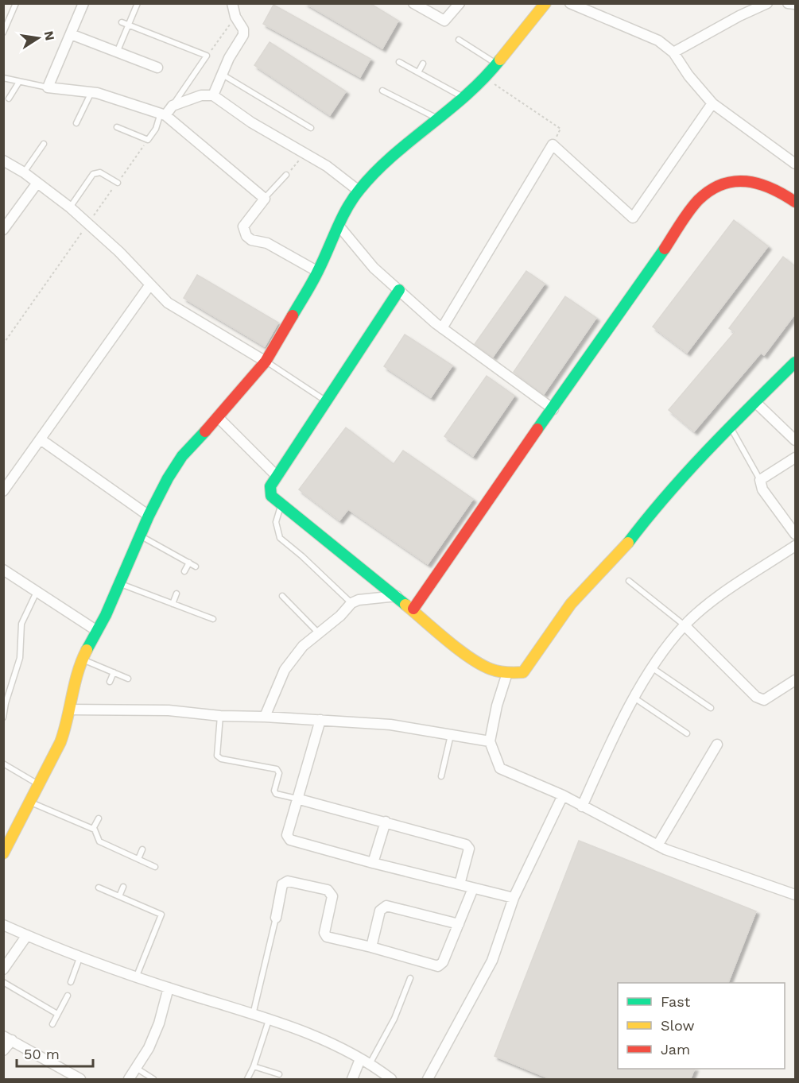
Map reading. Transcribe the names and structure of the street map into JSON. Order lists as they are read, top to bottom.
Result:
{
  "legend": ["Fast", "Slow", "Jam"],
  "scale_bar": "50 m",
  "north": "right"
}
